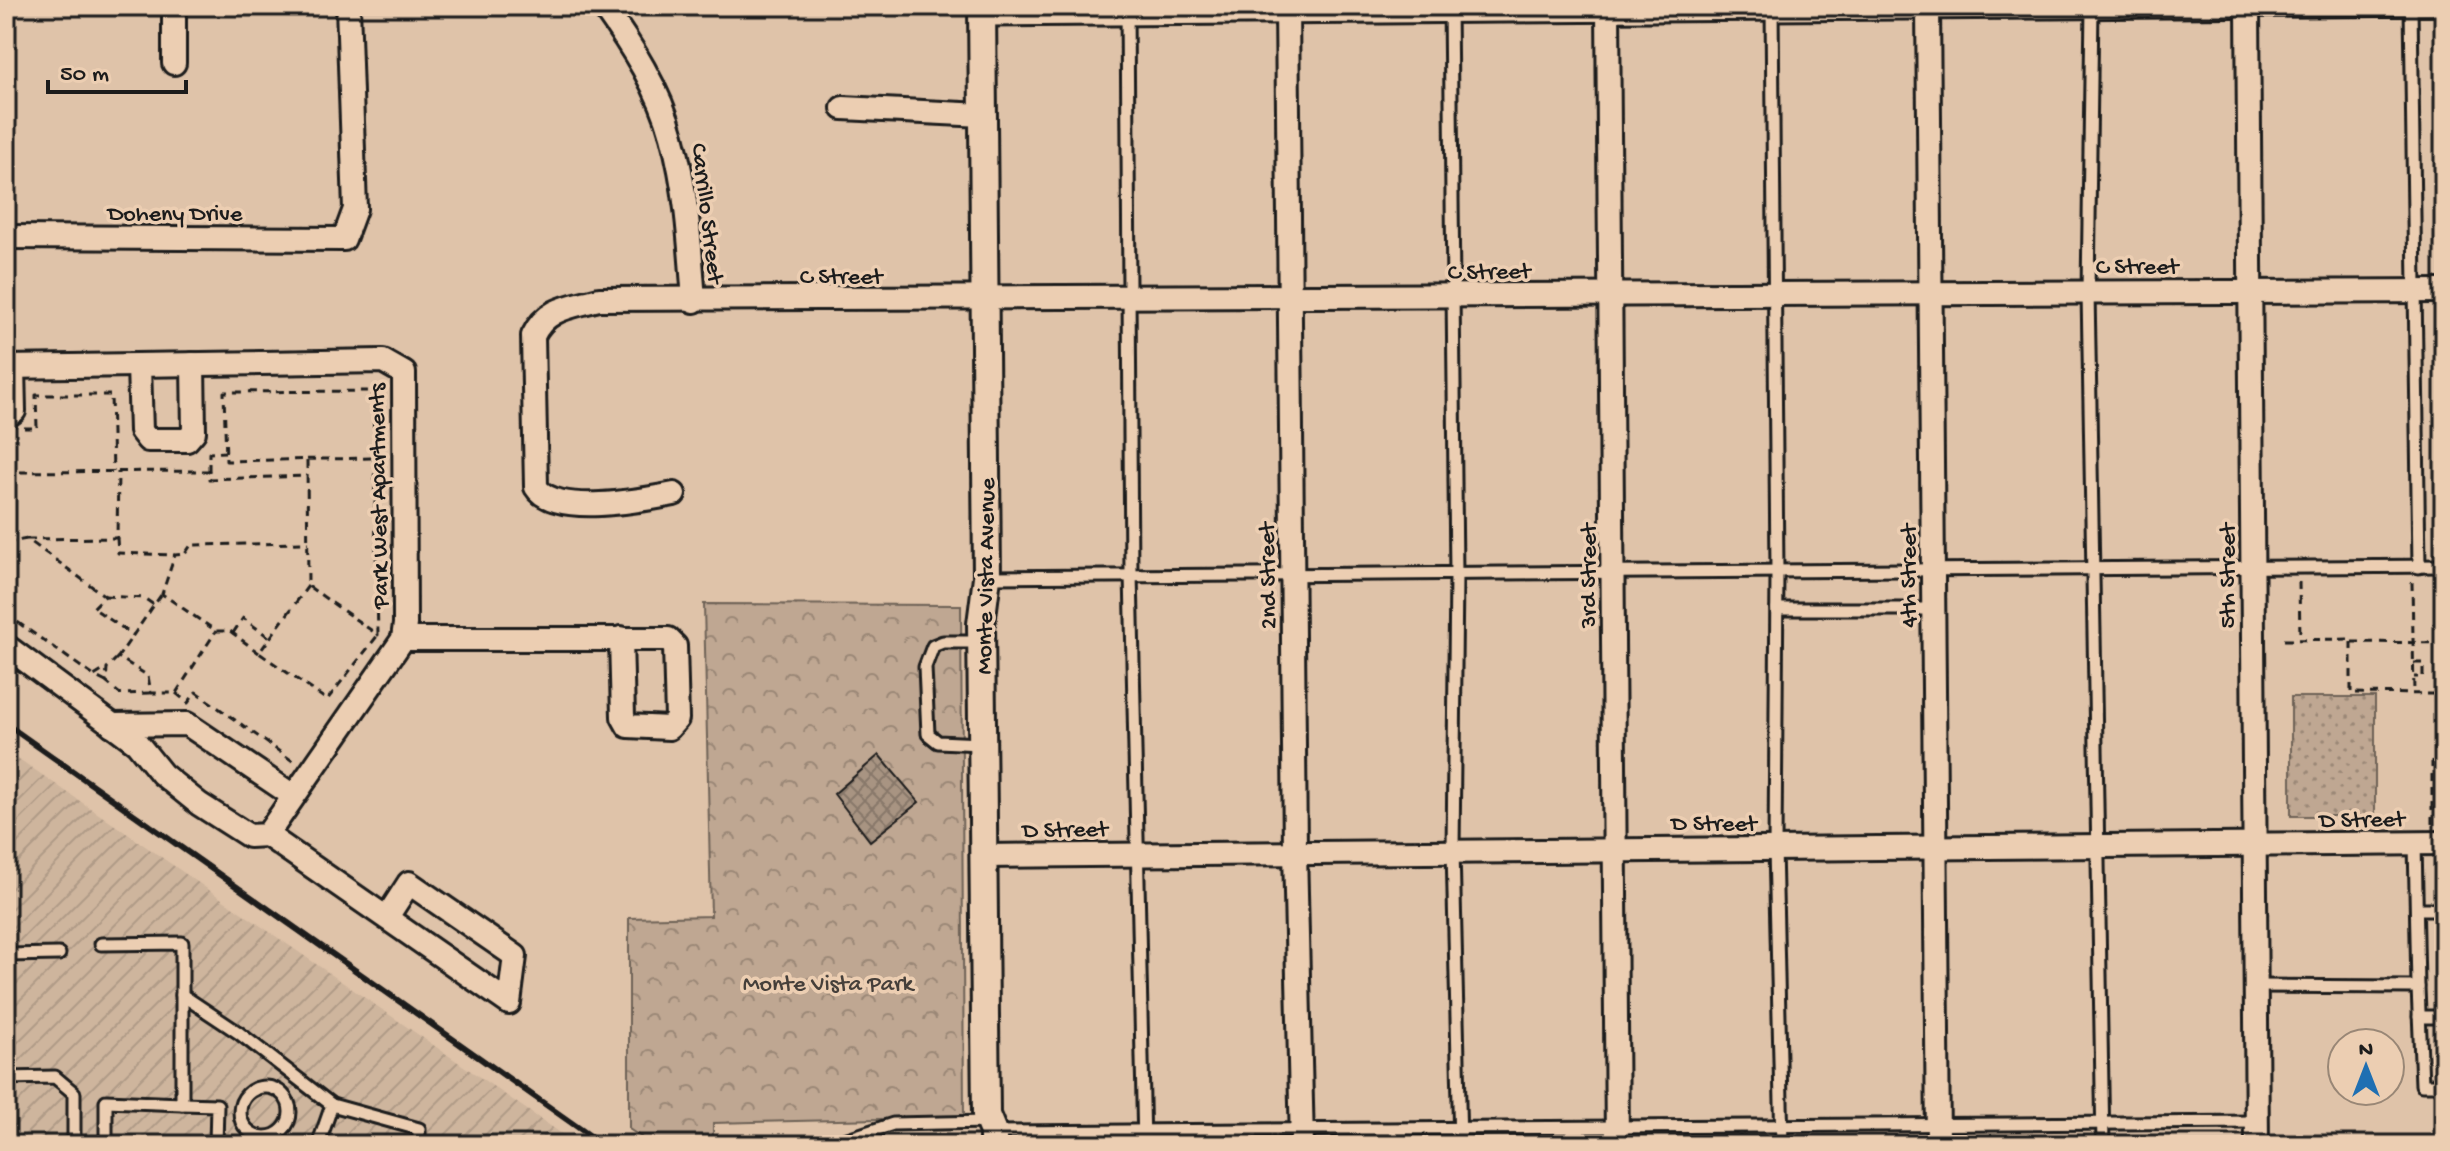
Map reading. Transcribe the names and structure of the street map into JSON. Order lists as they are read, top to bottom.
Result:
{
  "streets": {
    "street": [
      "Doheny Drive",
      "Carrillo Street",
      "C Street",
      "Park West Apartments",
      "Monte Vista Avenue",
      "2nd Street",
      "3rd Street",
      "4th Street",
      "5th Street",
      "D Street"
    ]
  },
  "crossings": [
    ["Carrillo Street", "C Street"],
    ["C Street", "Monte Vista Avenue"],
    ["C Street", "2nd Street"],
    ["C Street", "3rd Street"],
    ["C Street", "4th Street"],
    ["C Street", "5th Street"],
    ["Monte Vista Avenue", "D Street"],
    ["2nd Street", "D Street"],
    ["3rd Street", "D Street"],
    ["4th Street", "D Street"],
    ["5th Street", "D Street"]
  ],
  "parks": ["Monte Vista Park"],
  "scale_bar": "50 m",
  "north": "top"
}
